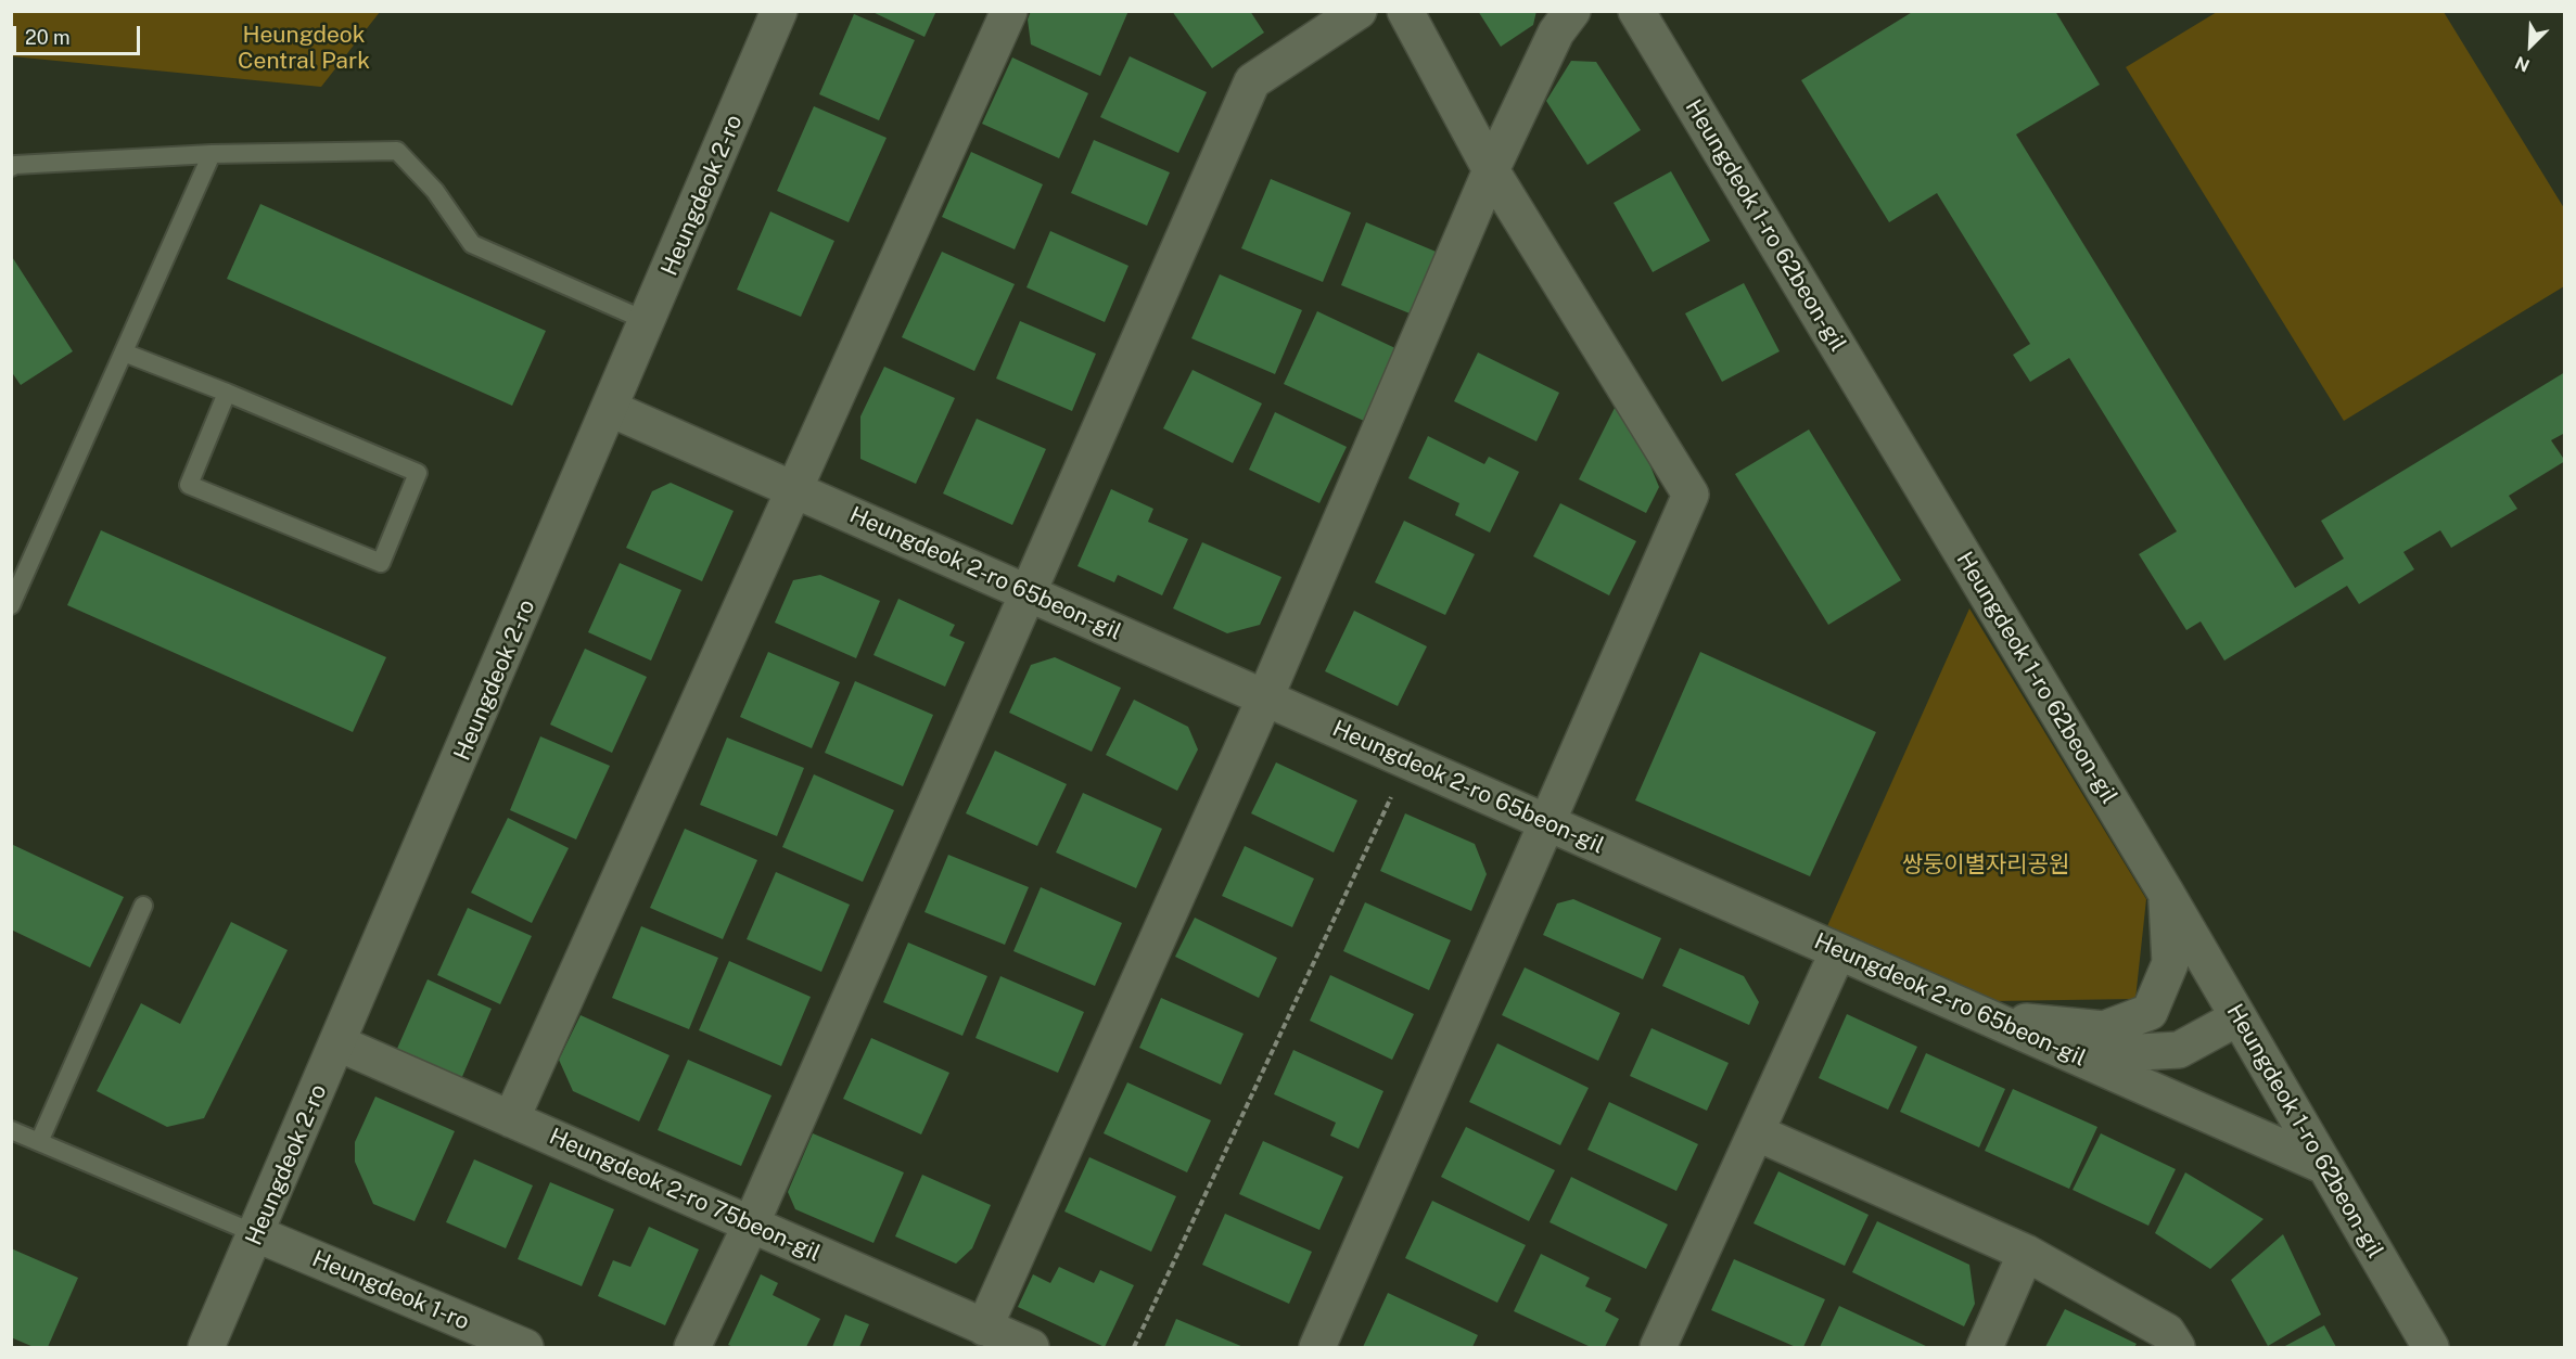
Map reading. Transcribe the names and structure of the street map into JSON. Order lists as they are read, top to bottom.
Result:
{
  "streets": {
    "street": [
      "Heungdeok 2-ro",
      "Heungdeok 1-ro 62beon-gil",
      "Heungdeok 2-ro 65beon-gil",
      "Heungdeok 2-ro 75beon-gil",
      "Heungdeok 1-ro"
    ]
  },
  "crossings": [
    ["Heungdeok 2-ro", "Heungdeok 2-ro 65beon-gil"],
    ["Heungdeok 2-ro", "Heungdeok 2-ro 75beon-gil"],
    ["Heungdeok 2-ro", "Heungdeok 1-ro"],
    ["Heungdeok 1-ro 62beon-gil", "Heungdeok 2-ro 65beon-gil"]
  ],
  "parks": ["Heungdeok Central Park", "쌍둥이별자리공원"],
  "scale_bar": "20 m",
  "north": "bottom left"
}
